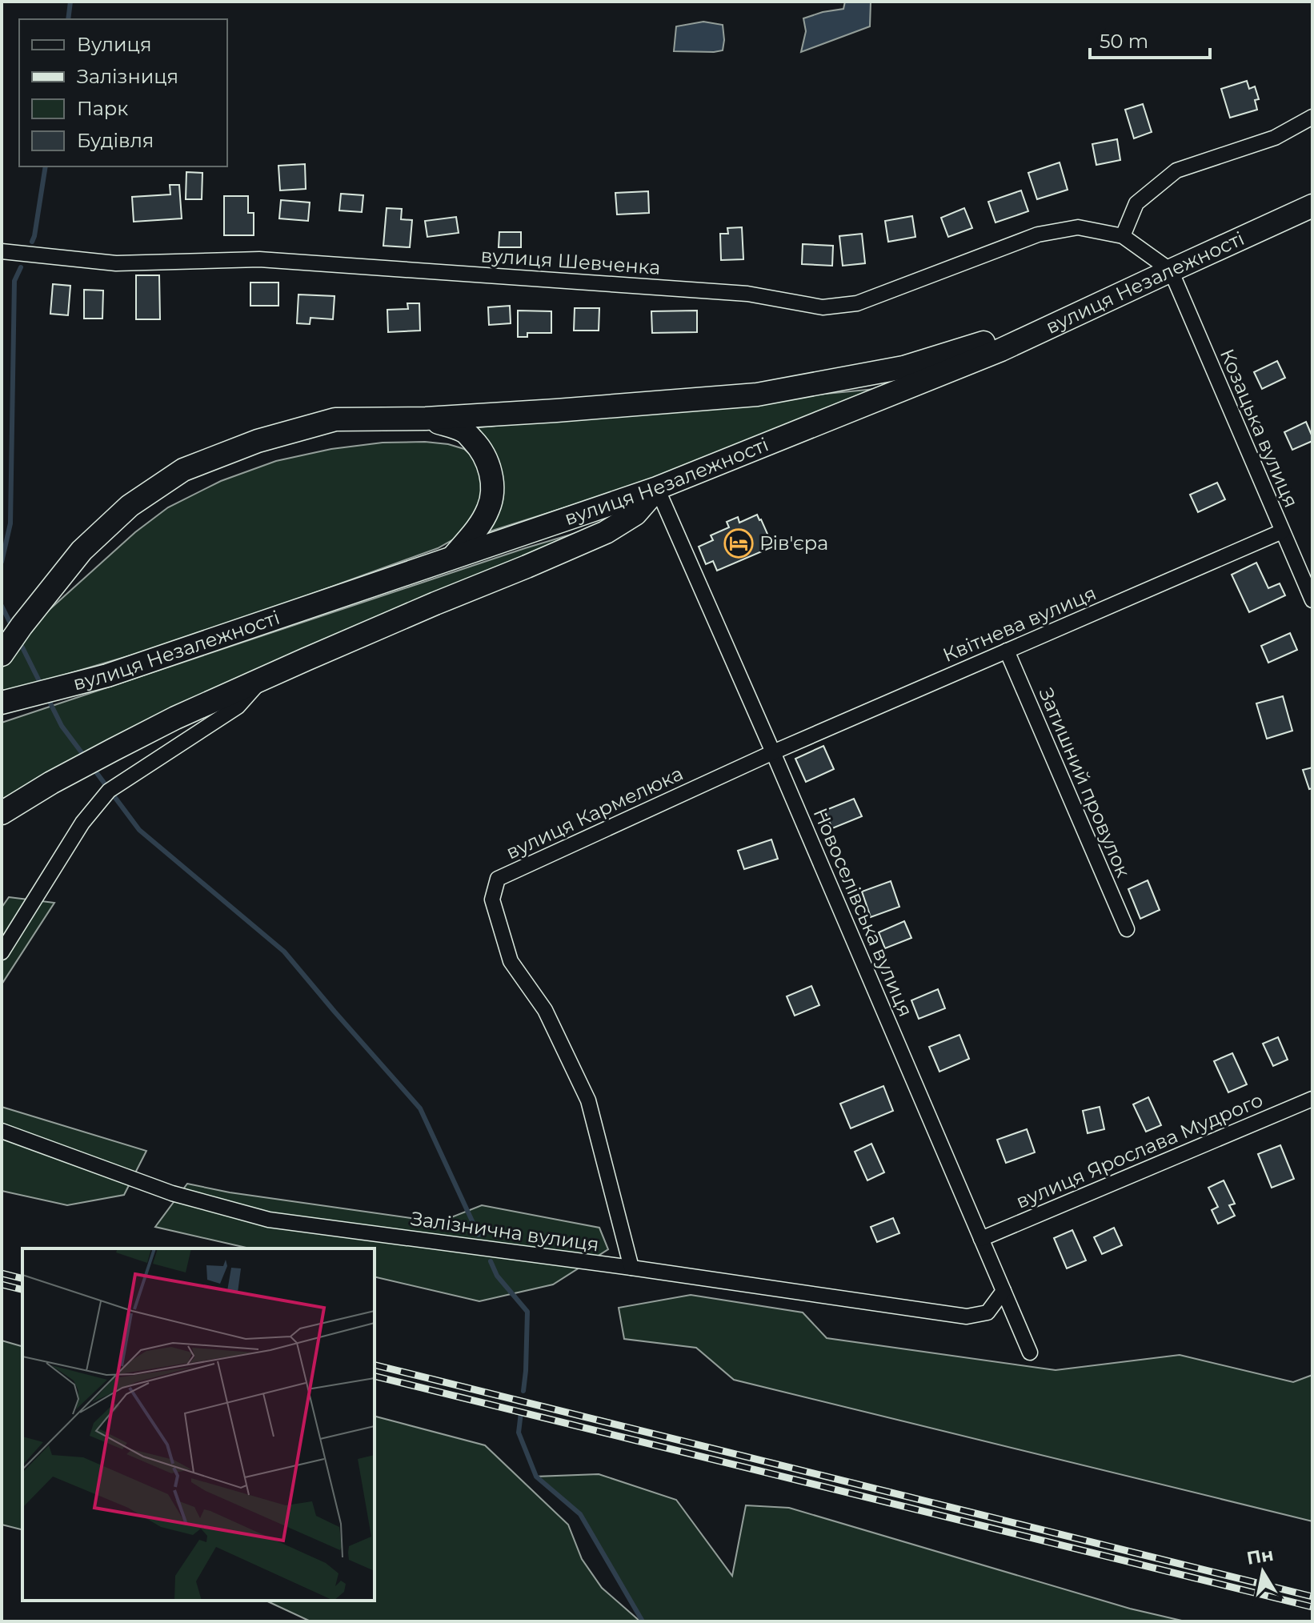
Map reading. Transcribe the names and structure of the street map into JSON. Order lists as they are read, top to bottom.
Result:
{
  "streets": {
    "main road": ["вулиця Незалежності"],
    "street": [
      "вулиця Шевченка",
      "Козацька вулиця",
      "Квітнева вулиця",
      "Затишний провулок",
      "вулиця Кармелюка",
      "Новоселівська вулиця",
      "вулиця Ярослава Мудрого",
      "Залізнична вулиця"
    ]
  },
  "crossings": [
    ["вулиця Шевченка", "вулиця Незалежності"],
    ["вулиця Шевченка", "Козацька вулиця"],
    ["вулиця Незалежності", "Козацька вулиця"],
    ["вулиця Незалежності", "Новоселівська вулиця"],
    ["Козацька вулиця", "Квітнева вулиця"],
    ["Квітнева вулиця", "Затишний провулок"],
    ["Квітнева вулиця", "вулиця Кармелюка"],
    ["Квітнева вулиця", "Новоселівська вулиця"],
    ["вулиця Кармелюка", "Новоселівська вулиця"],
    ["вулиця Кармелюка", "Залізнична вулиця"],
    ["Новоселівська вулиця", "вулиця Ярослава Мудрого"],
    ["Новоселівська вулиця", "Залізнична вулиця"]
  ],
  "places": {
    "hotel": ["Рів'єра"]
  },
  "legend": [
    "Вулиця",
    "Залізниця",
    "Парк",
    "Будівля"
  ],
  "scale_bar": "50 m",
  "north": "top"
}
